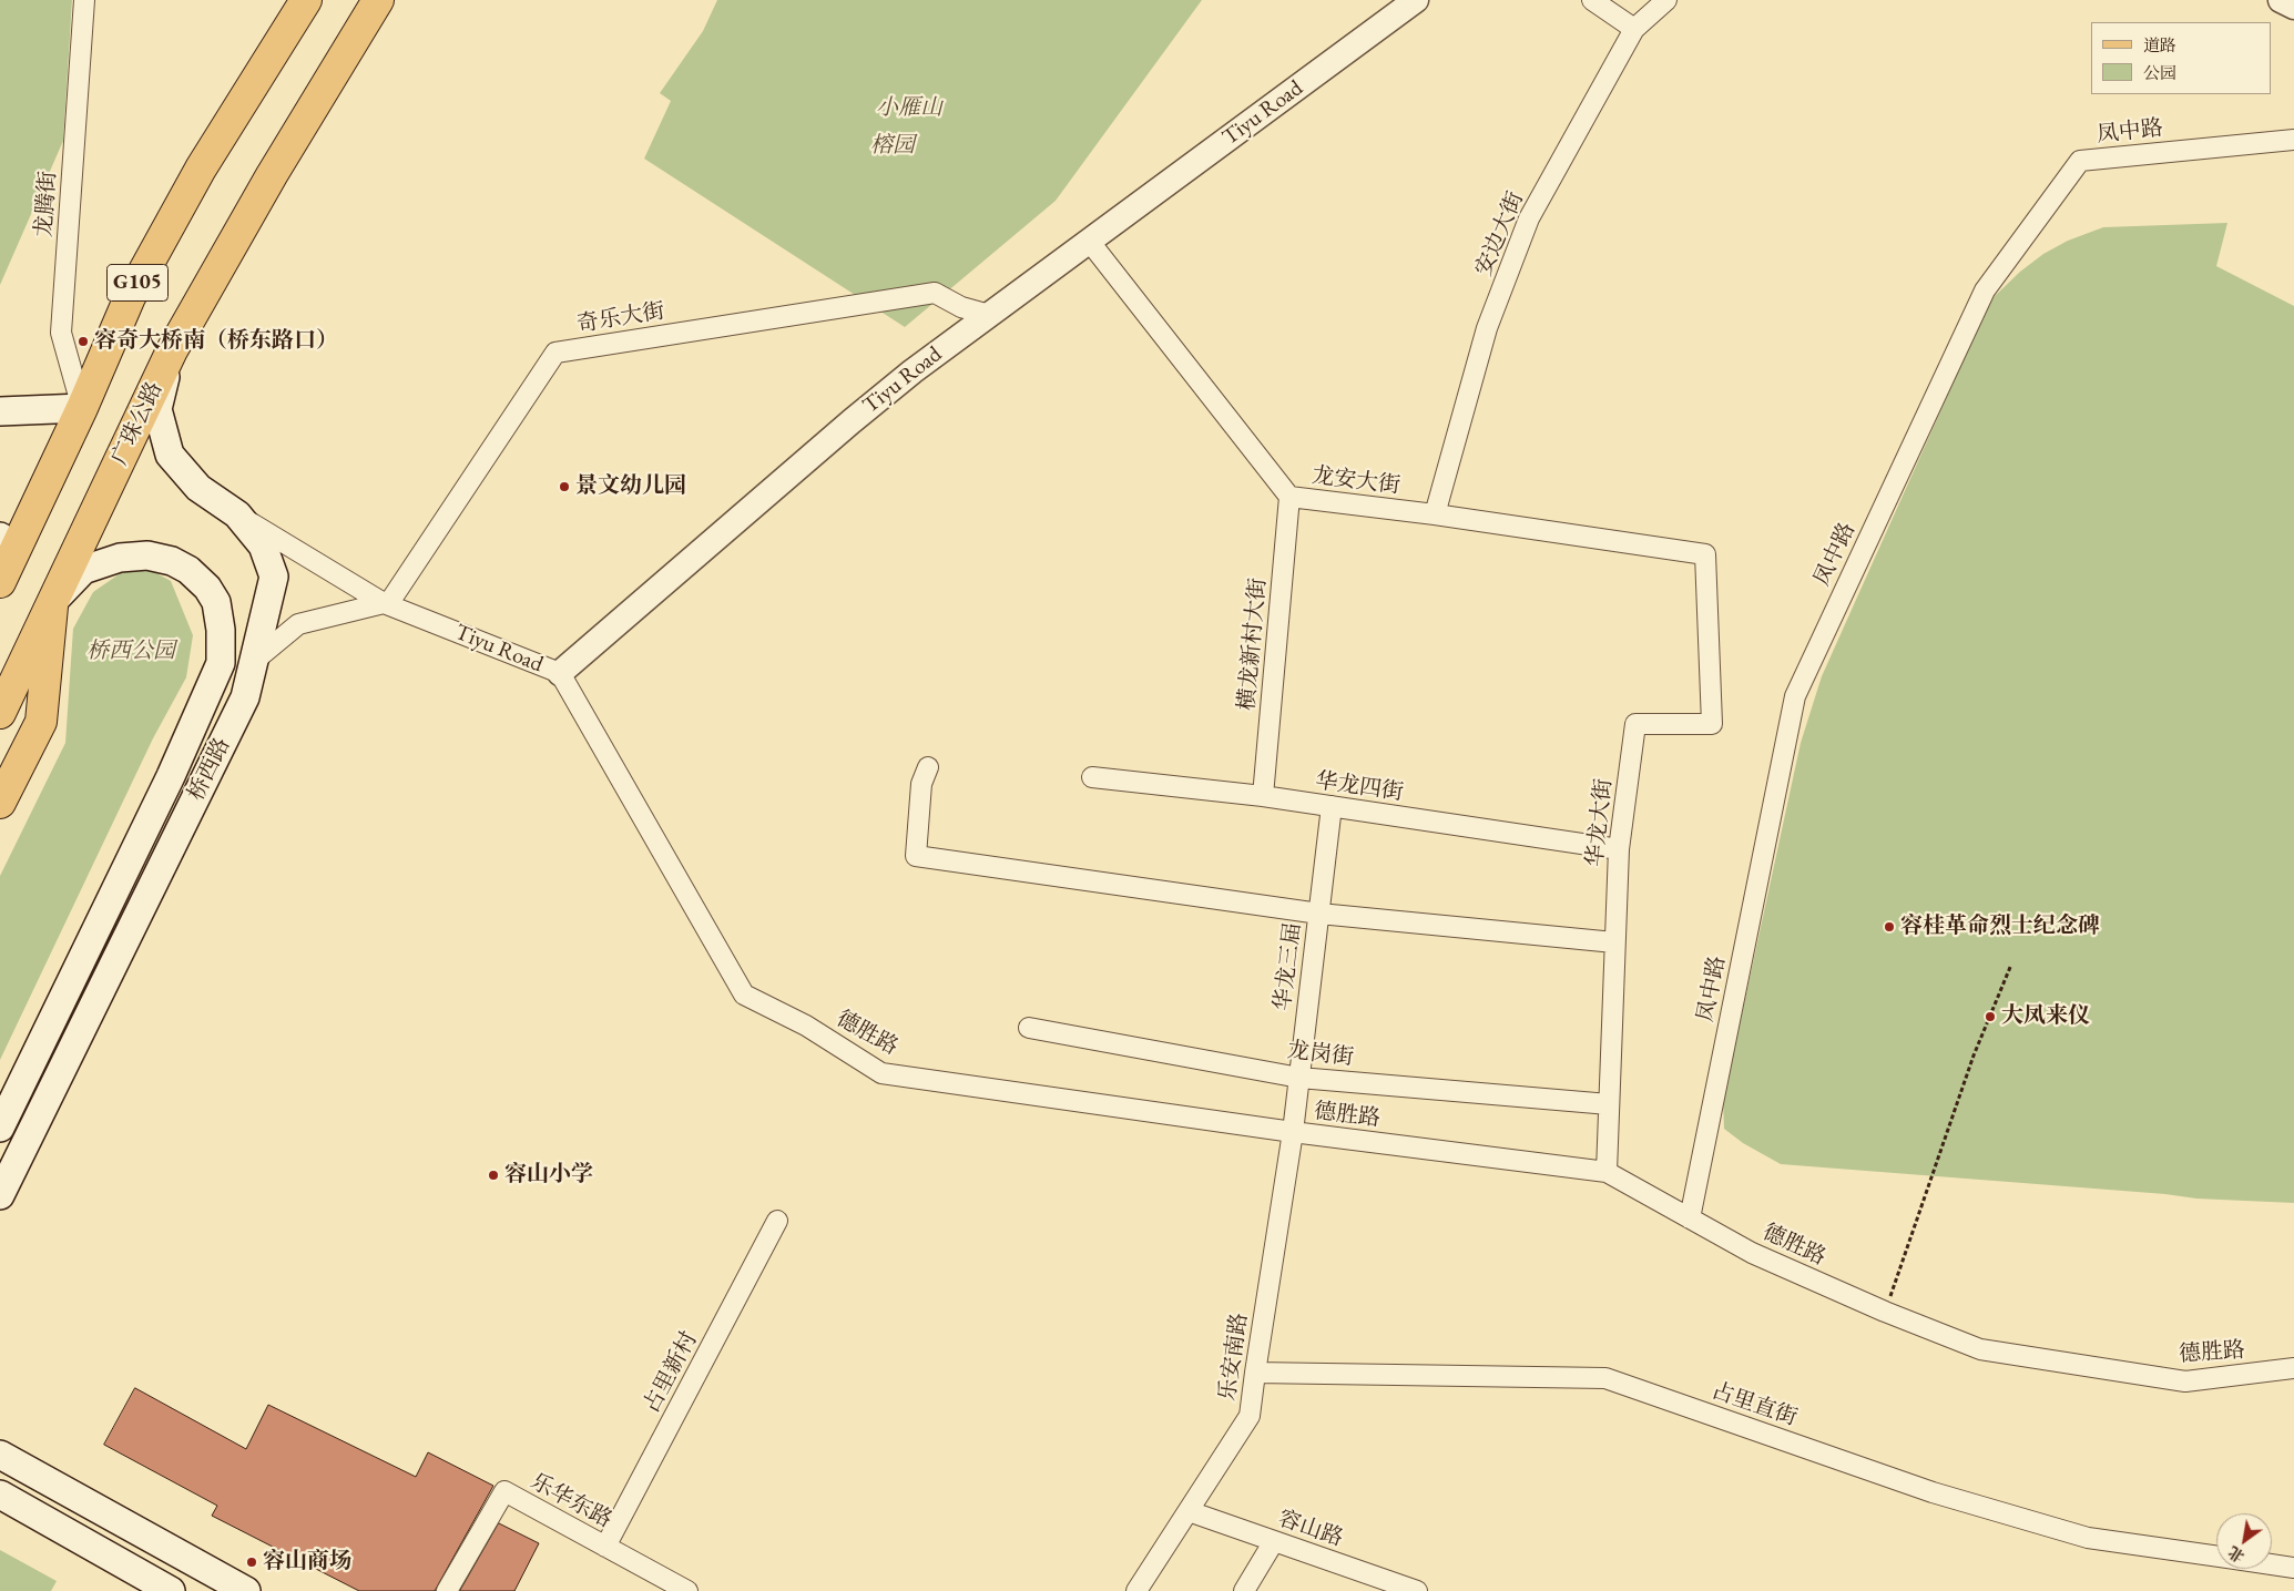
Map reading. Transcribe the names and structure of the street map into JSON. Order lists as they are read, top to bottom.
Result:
{
  "streets": {
    "main road": ["G105", "广珠公路", "桥西路"],
    "street": [
      "Tiyu Road",
      "凤中路",
      "龙腾街",
      "安边大街",
      "奇乐大街",
      "龙安大街",
      "横龙新村大街",
      "华龙四街",
      "华龙大街",
      "华龙三届",
      "德胜路",
      "龙岗街",
      "乐安南路",
      "占里新村",
      "占里直街",
      "乐华东路",
      "容山路"
    ]
  },
  "crossings": [
    ["Tiyu Road", "奇乐大街"],
    ["Tiyu Road", "龙安大街"],
    ["Tiyu Road", "桥西路"],
    ["Tiyu Road", "德胜路"],
    ["凤中路", "德胜路"],
    ["龙腾街", "G105"],
    ["安边大街", "龙安大街"],
    ["广珠公路", "桥西路"],
    ["龙安大街", "横龙新村大街"],
    ["龙安大街", "华龙大街"],
    ["横龙新村大街", "华龙四街"],
    ["华龙四街", "华龙大街"],
    ["华龙四街", "华龙三届"],
    ["华龙大街", "德胜路"],
    ["华龙大街", "龙岗街"],
    ["华龙三届", "德胜路"],
    ["华龙三届", "龙岗街"],
    ["华龙三届", "乐安南路"],
    ["德胜路", "乐安南路"],
    ["乐安南路", "占里直街"],
    ["乐安南路", "容山路"],
    ["占里新村", "乐华东路"]
  ],
  "parks": ["小雁山", "榕园", "桥西公园"],
  "places": [
    "容奇大桥南（桥东路口）",
    "景文幼儿园",
    "容桂革命烈士纪念碑",
    "大凤来仪",
    "容山小学",
    "容山商场"
  ],
  "legend": ["道路", "公园"],
  "north": "bottom left"
}
